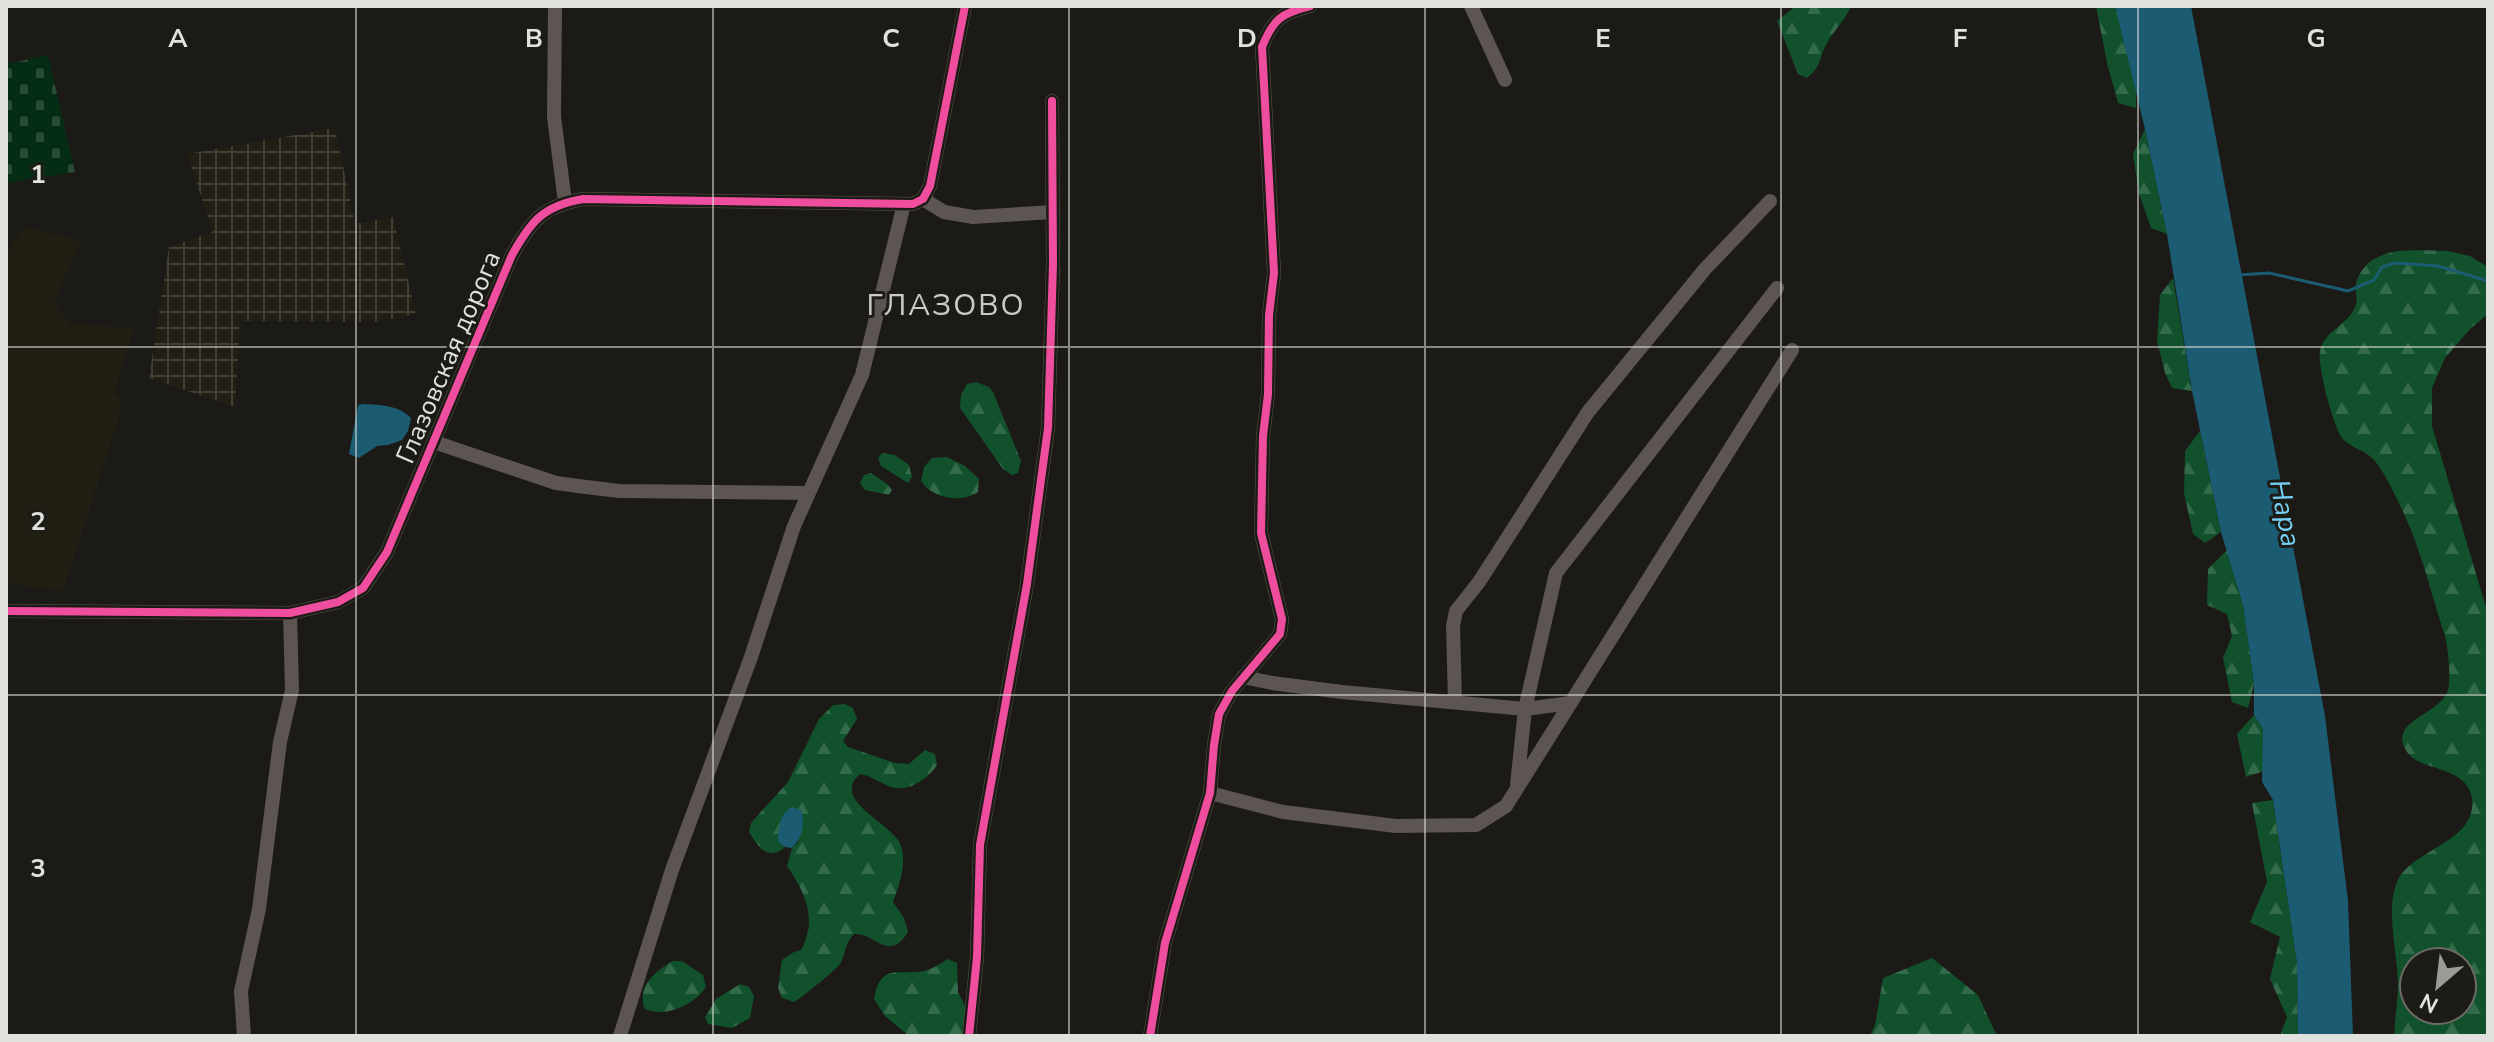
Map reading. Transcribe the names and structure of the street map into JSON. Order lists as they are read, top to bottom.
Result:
{
  "streets": {
    "street": ["Глазовская дорога"]
  },
  "districts": ["ГЛАЗОВО"],
  "water": ["Нара"],
  "north": "bottom left",
  "grid": {
    "columns": [
      "A",
      "B",
      "C",
      "D",
      "E",
      "F",
      "G"
    ],
    "rows": ["1", "2", "3"]
  }
}
